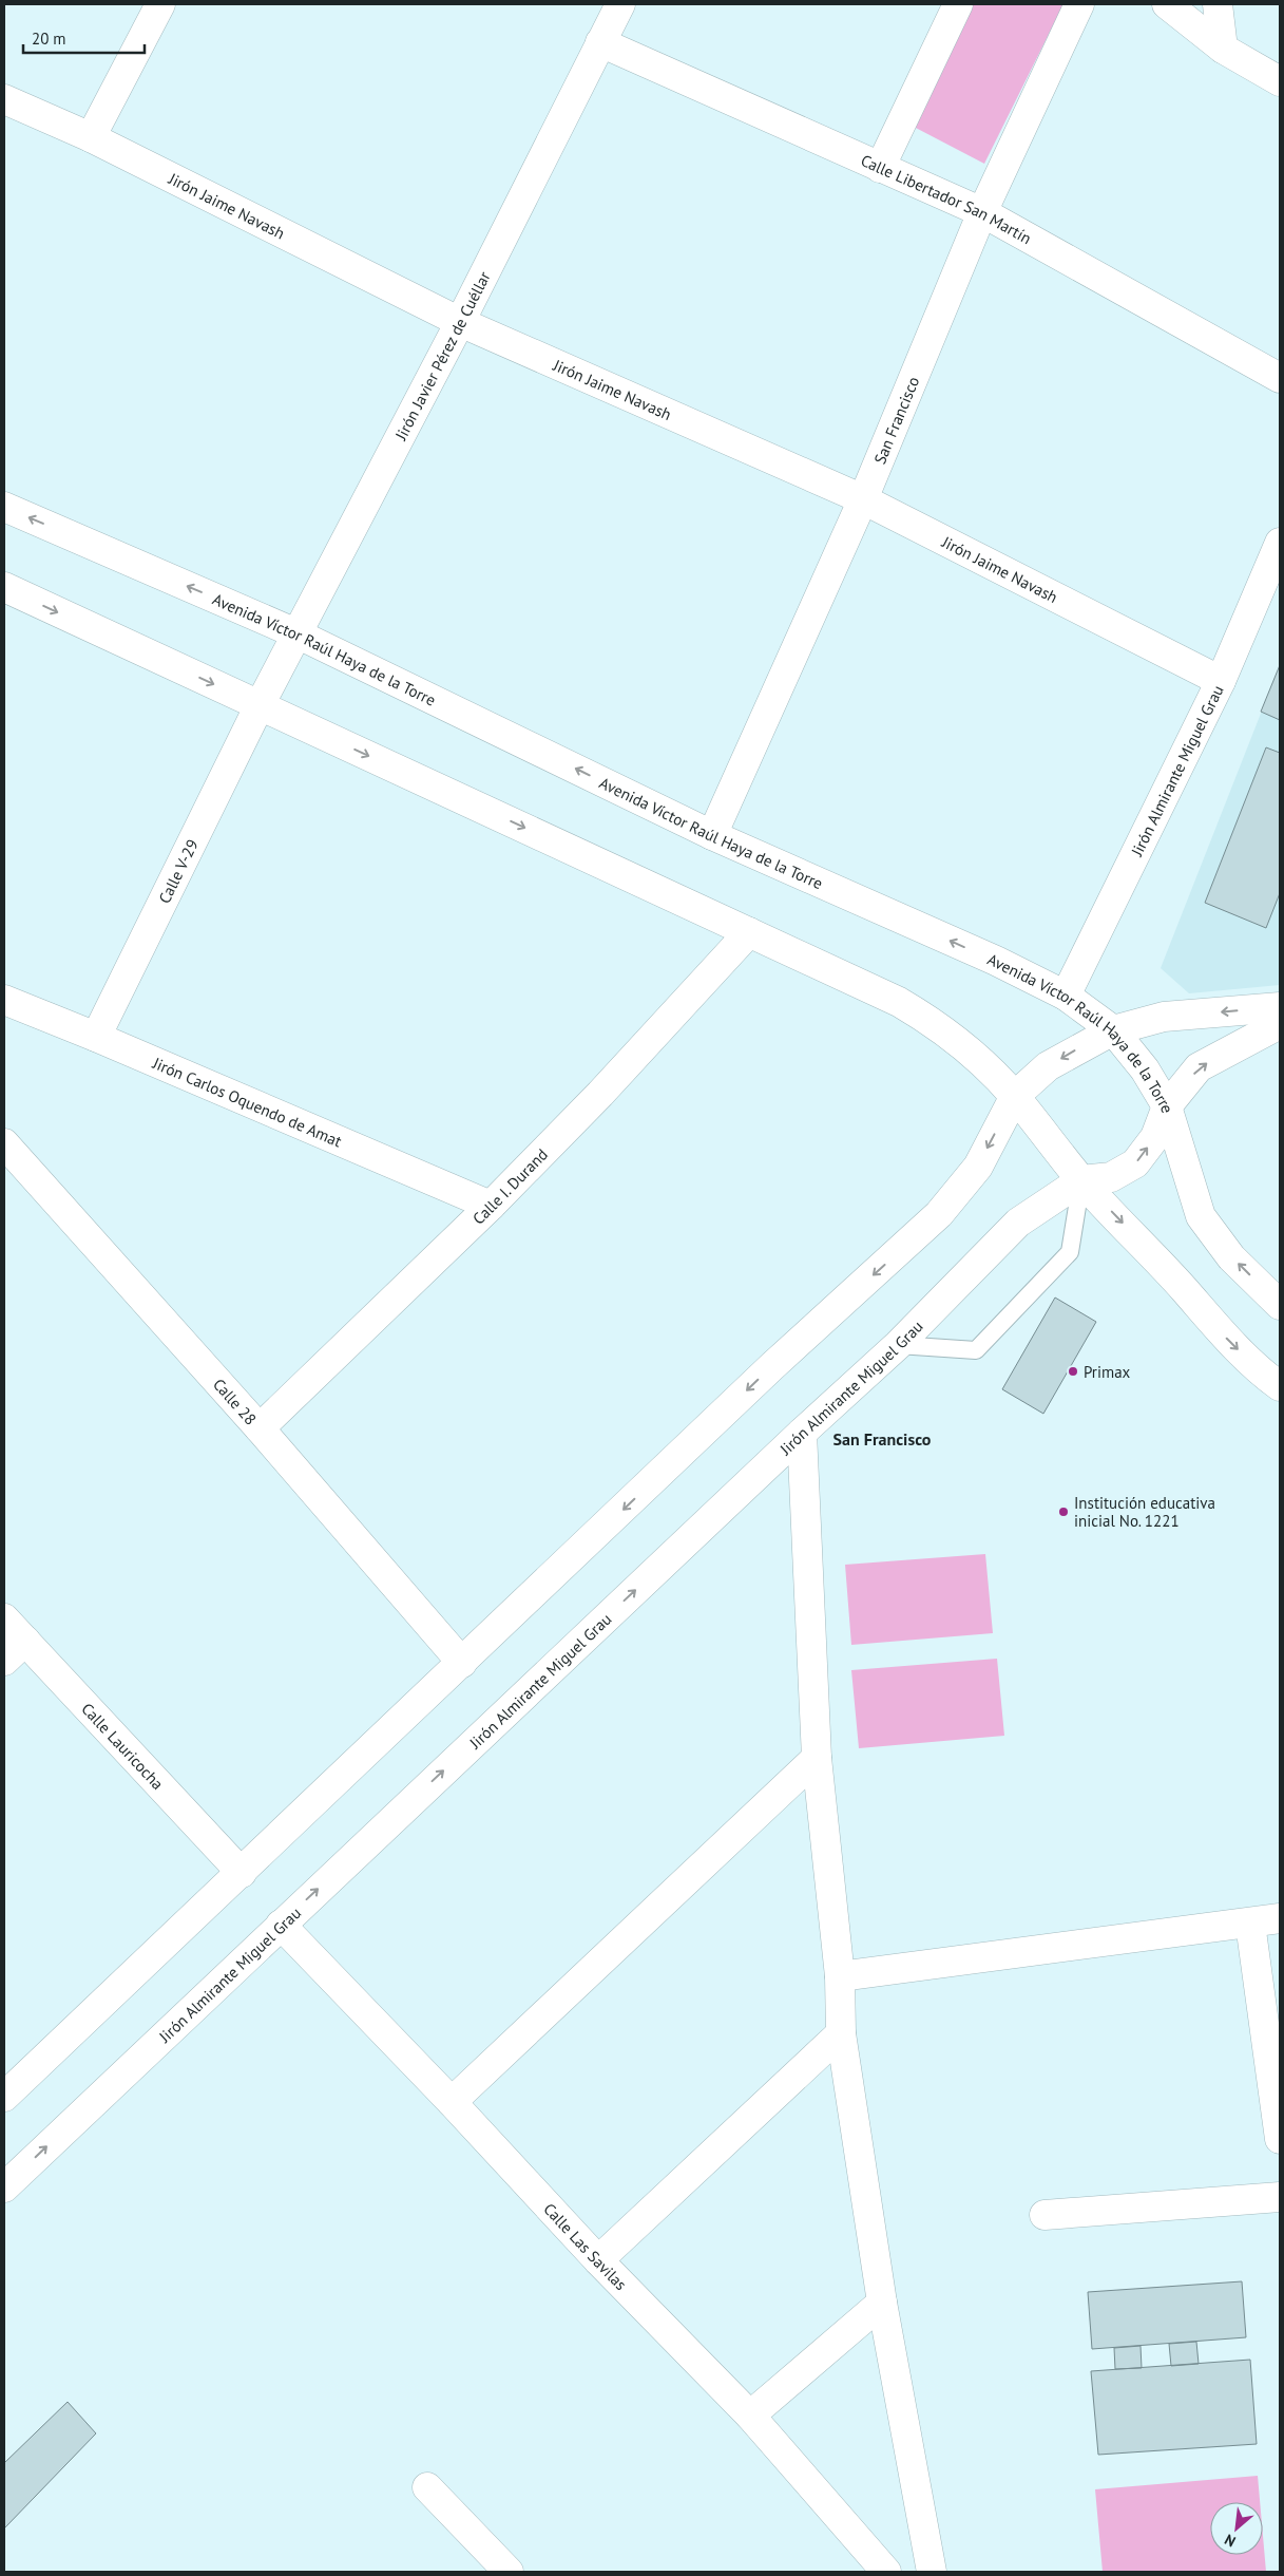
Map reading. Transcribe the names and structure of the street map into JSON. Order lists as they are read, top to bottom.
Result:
{
  "streets": {
    "street": [
      "Calle Libertador San Martín",
      "Jirón Jaime Navash",
      "Jirón Javier Pérez de Cuéllar",
      "San Francisco",
      "Avenida Víctor Raúl Haya de la Torre",
      "Jirón Almirante Miguel Grau",
      "Calle V-29",
      "Jirón Carlos Oquendo de Amat",
      "Calle I. Durand",
      "Calle 28",
      "Calle Lauricocha",
      "Calle Las Savilas"
    ]
  },
  "crossings": [
    ["Calle Libertador San Martín", "Jirón Javier Pérez de Cuéllar"],
    ["Calle Libertador San Martín", "San Francisco"],
    ["Jirón Jaime Navash", "Jirón Javier Pérez de Cuéllar"],
    ["Jirón Jaime Navash", "San Francisco"],
    ["Jirón Jaime Navash", "Jirón Almirante Miguel Grau"],
    ["Jirón Javier Pérez de Cuéllar", "Avenida Víctor Raúl Haya de la Torre"],
    ["Jirón Javier Pérez de Cuéllar", "Calle V-29"],
    ["San Francisco", "Avenida Víctor Raúl Haya de la Torre"],
    ["Avenida Víctor Raúl Haya de la Torre", "Jirón Almirante Miguel Grau"],
    ["Jirón Almirante Miguel Grau", "Calle Las Savilas"],
    ["Calle V-29", "Jirón Carlos Oquendo de Amat"],
    ["Jirón Carlos Oquendo de Amat", "Calle I. Durand"],
    ["Calle I. Durand", "Calle 28"]
  ],
  "districts": ["San Francisco"],
  "places": ["Primax", "Institución educativa inicial No. 1221"],
  "scale_bar": "20 m",
  "north": "bottom left"
}
